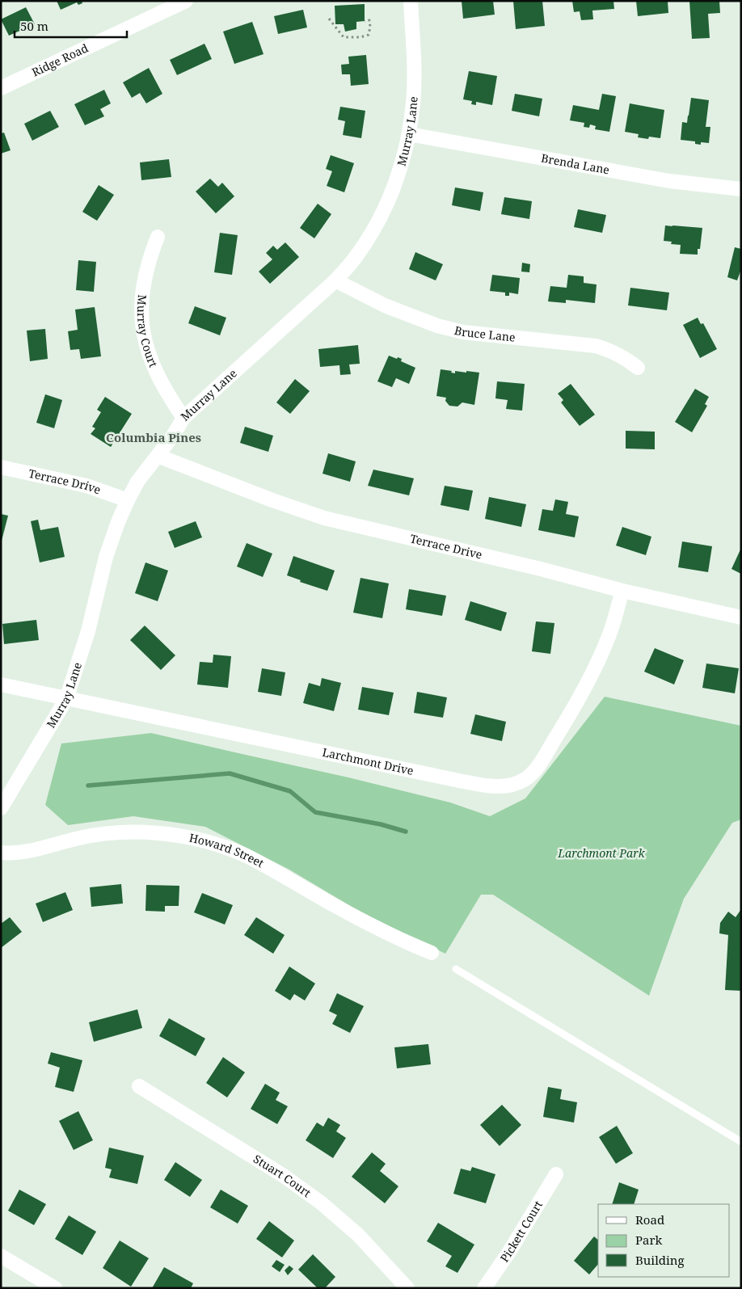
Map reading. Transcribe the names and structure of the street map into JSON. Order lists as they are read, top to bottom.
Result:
{
  "streets": {
    "street": [
      "Ridge Road",
      "Murray Lane",
      "Brenda Lane",
      "Murray Court",
      "Bruce Lane",
      "Terrace Drive",
      "Larchmont Drive",
      "Howard Street",
      "Stuart Court",
      "Pickett Court"
    ]
  },
  "crossings": [
    ["Murray Lane", "Brenda Lane"],
    ["Murray Lane", "Murray Court"],
    ["Murray Lane", "Bruce Lane"],
    ["Murray Lane", "Terrace Drive"],
    ["Murray Lane", "Larchmont Drive"],
    ["Terrace Drive", "Larchmont Drive"]
  ],
  "districts": ["Columbia Pines"],
  "parks": ["Larchmont Park"],
  "legend": ["Road", "Park", "Building"],
  "scale_bar": "50 m"
}
